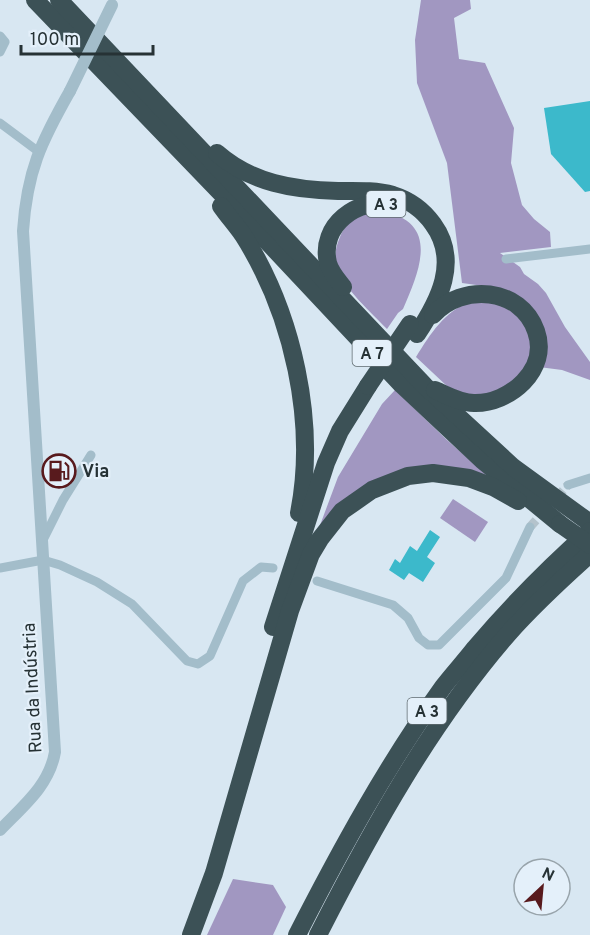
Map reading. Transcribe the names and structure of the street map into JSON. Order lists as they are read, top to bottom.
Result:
{
  "streets": {
    "highway": ["A 3", "A 7"],
    "street": ["Rua da Indústria"]
  },
  "crossings": [
    ["A 3", "A 7"]
  ],
  "places": {
    "fuel station": ["Via"]
  },
  "scale_bar": "100 m",
  "north": "top right"
}
